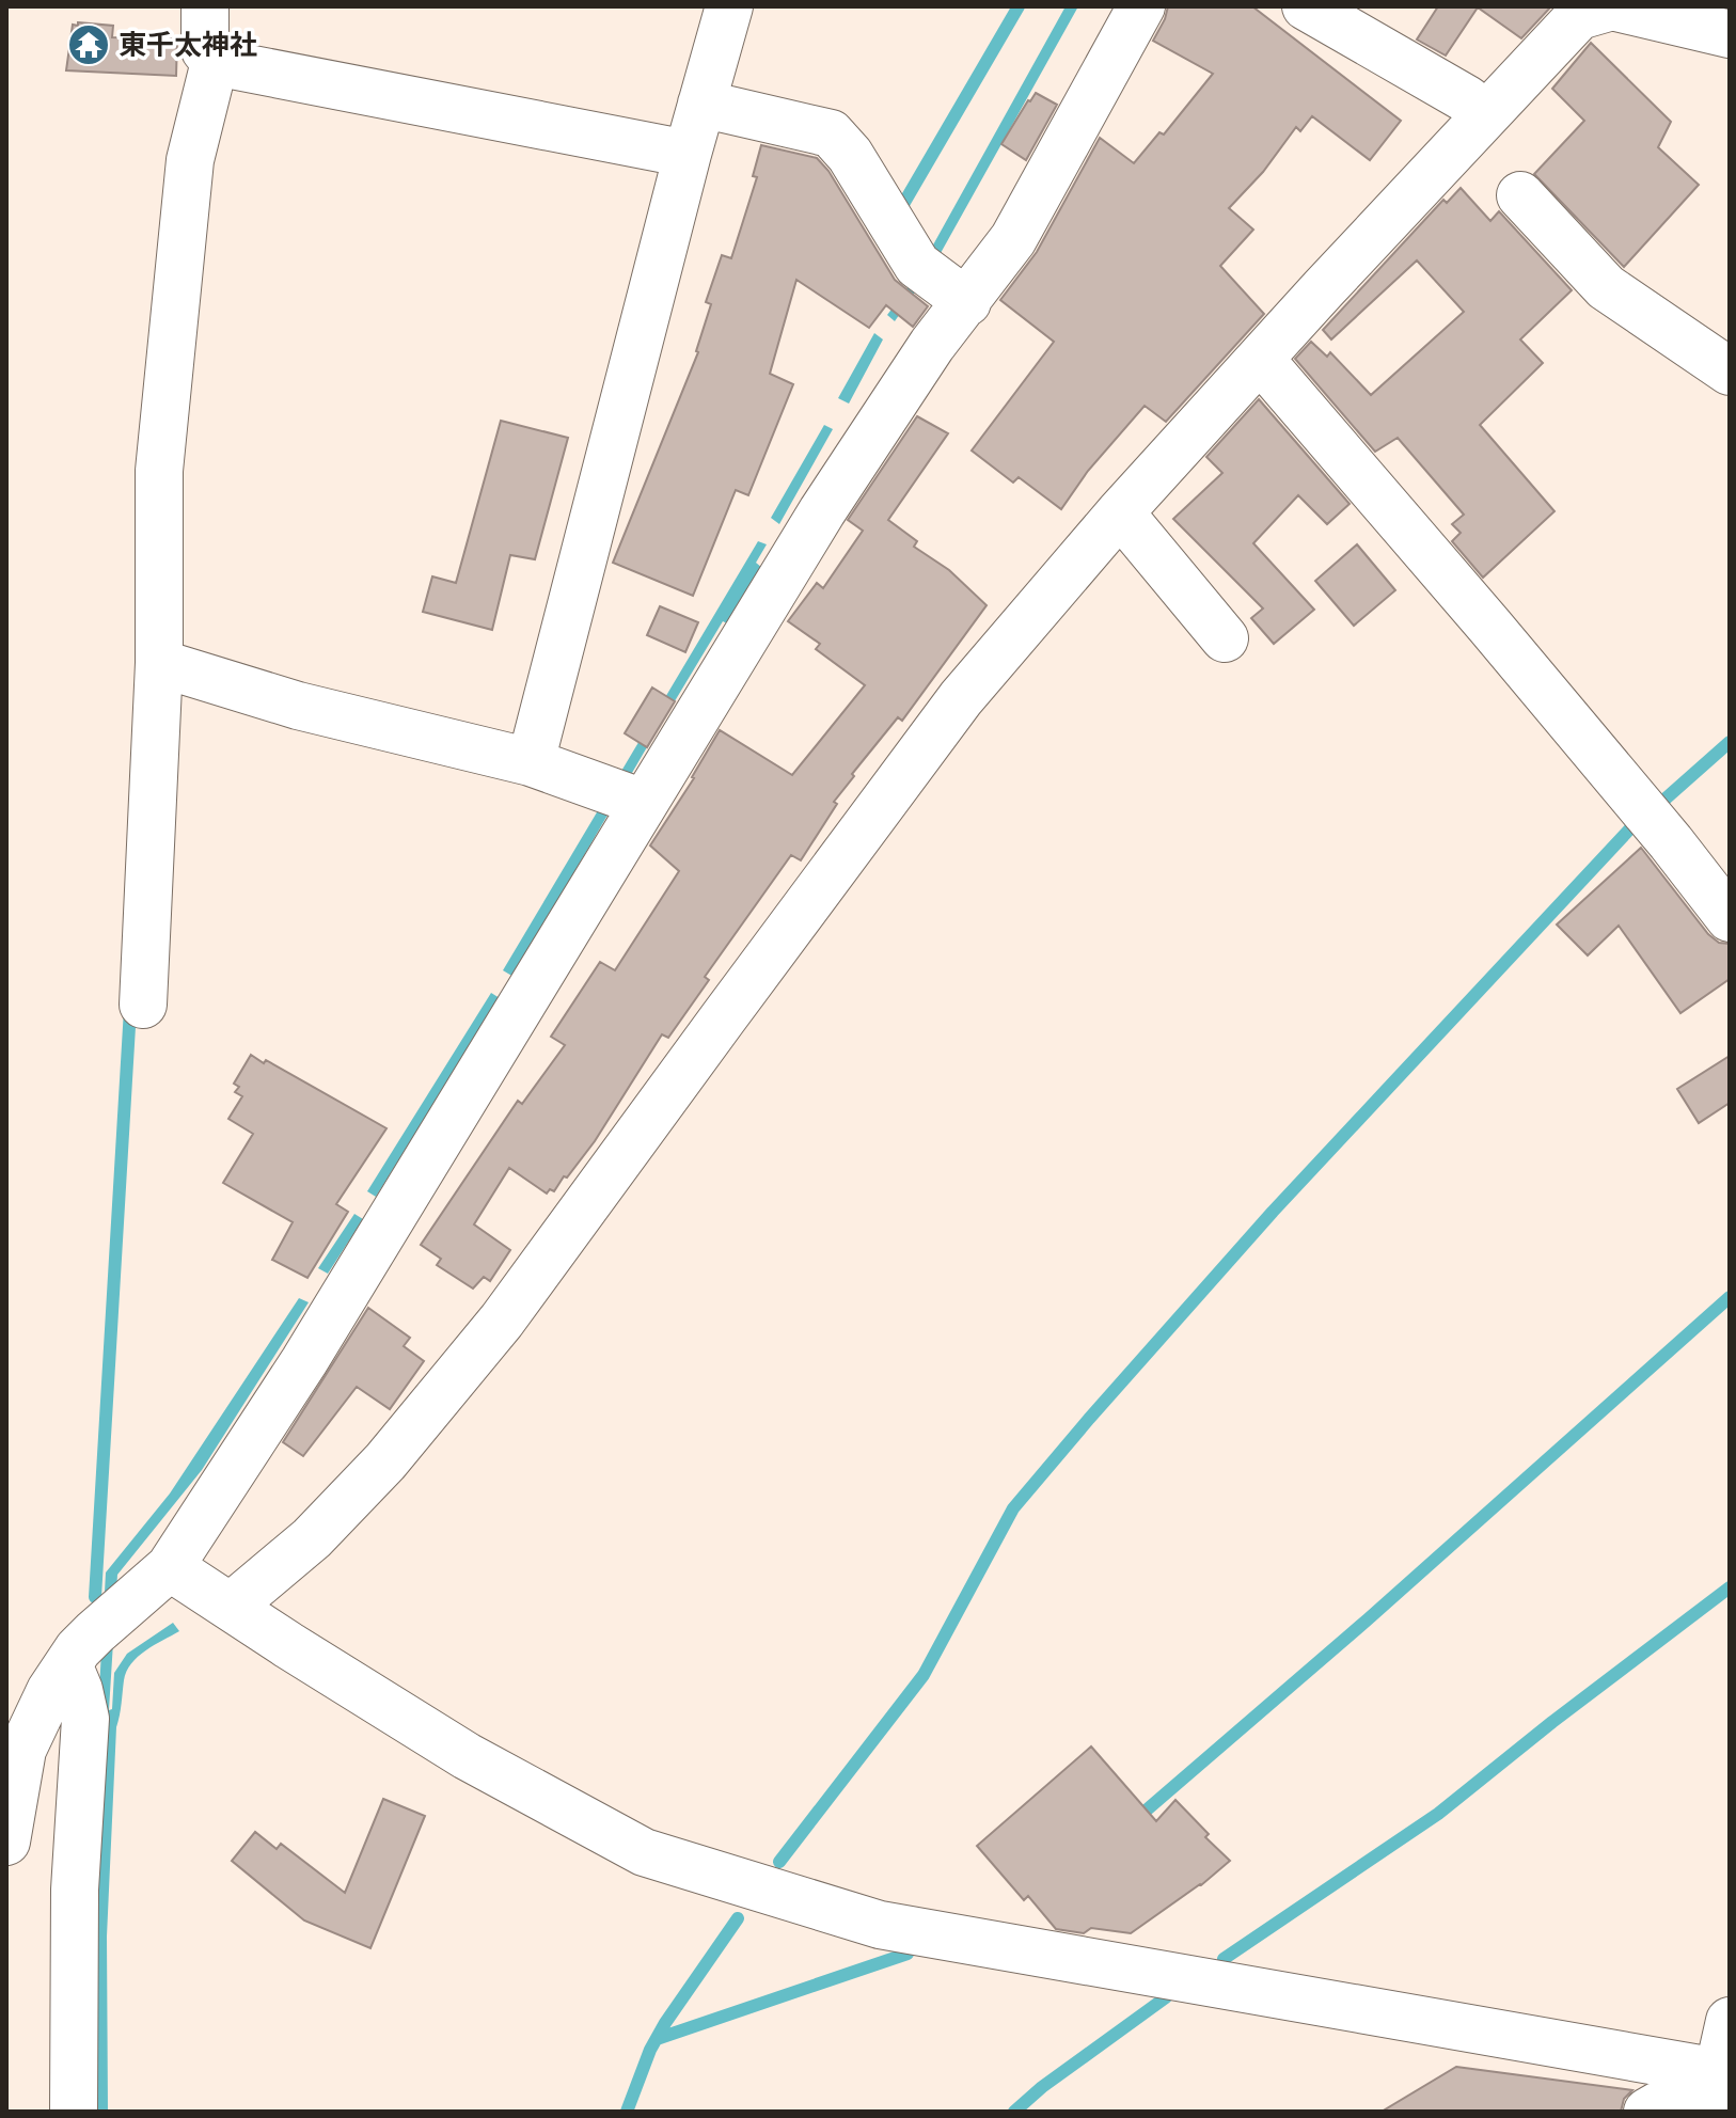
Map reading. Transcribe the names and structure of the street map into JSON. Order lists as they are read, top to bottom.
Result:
{
  "places": {
    "temple": ["東千太神社"]
  }
}
